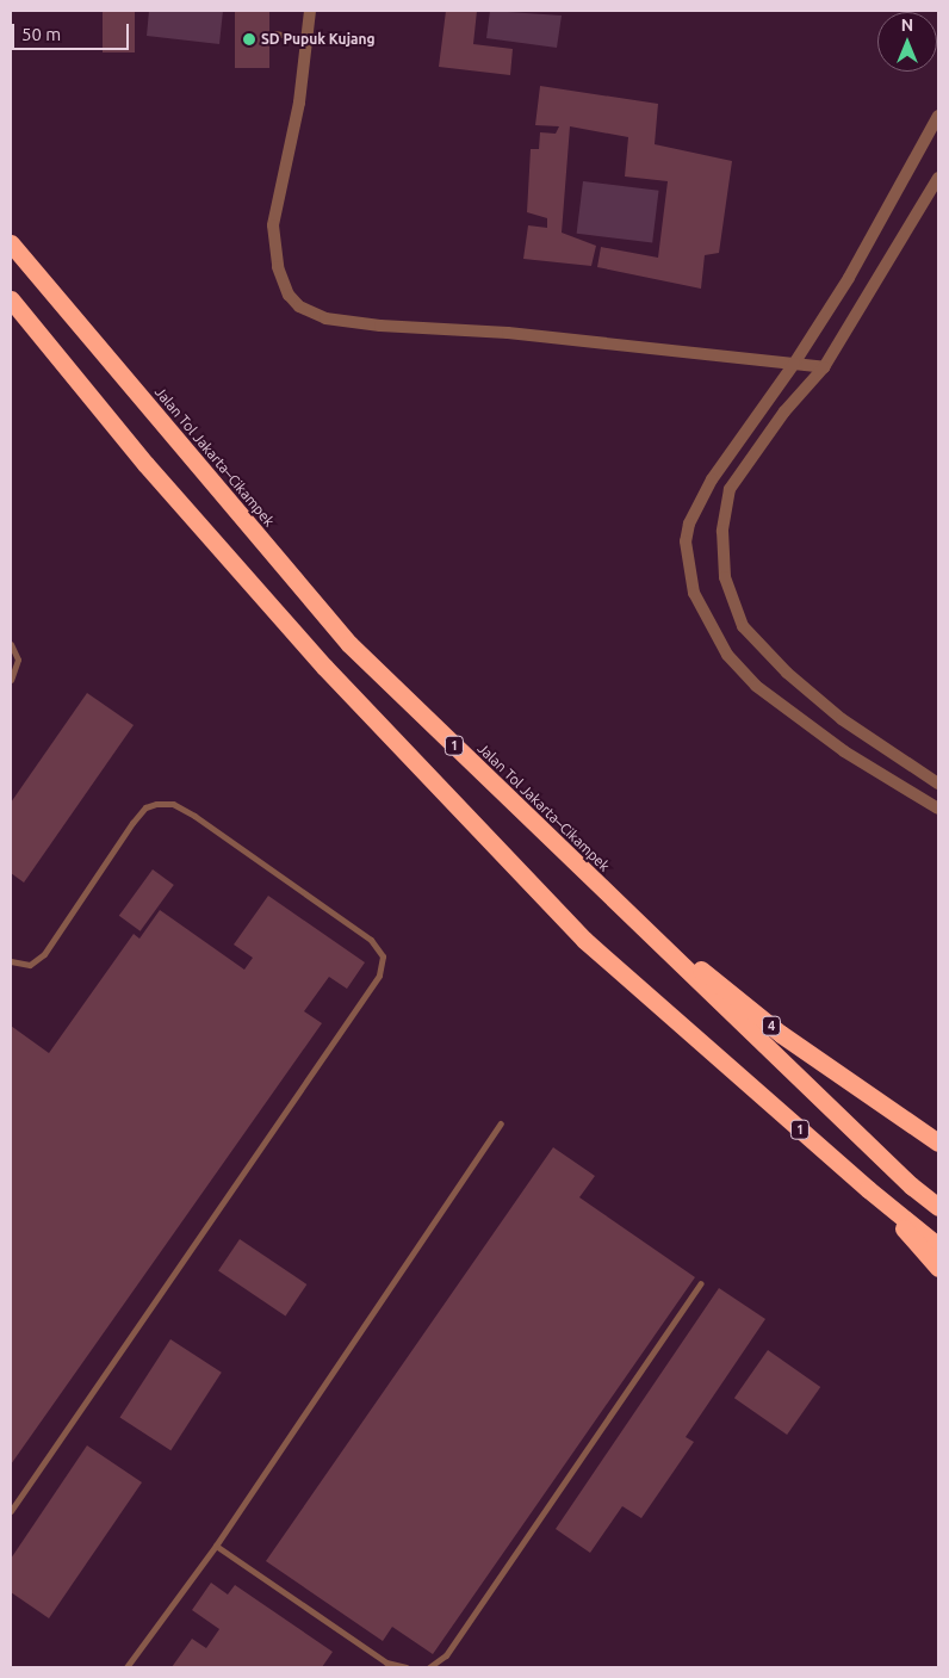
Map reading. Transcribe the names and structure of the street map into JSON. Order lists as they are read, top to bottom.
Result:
{
  "streets": {
    "highway": ["Jalan Tol Jakarta–Cikampek", "1", "4"]
  },
  "crossings": [
    ["Jalan Tol Jakarta–Cikampek", "4"]
  ],
  "places": ["SD Pupuk Kujang"],
  "scale_bar": "50 m",
  "north": "top"
}
